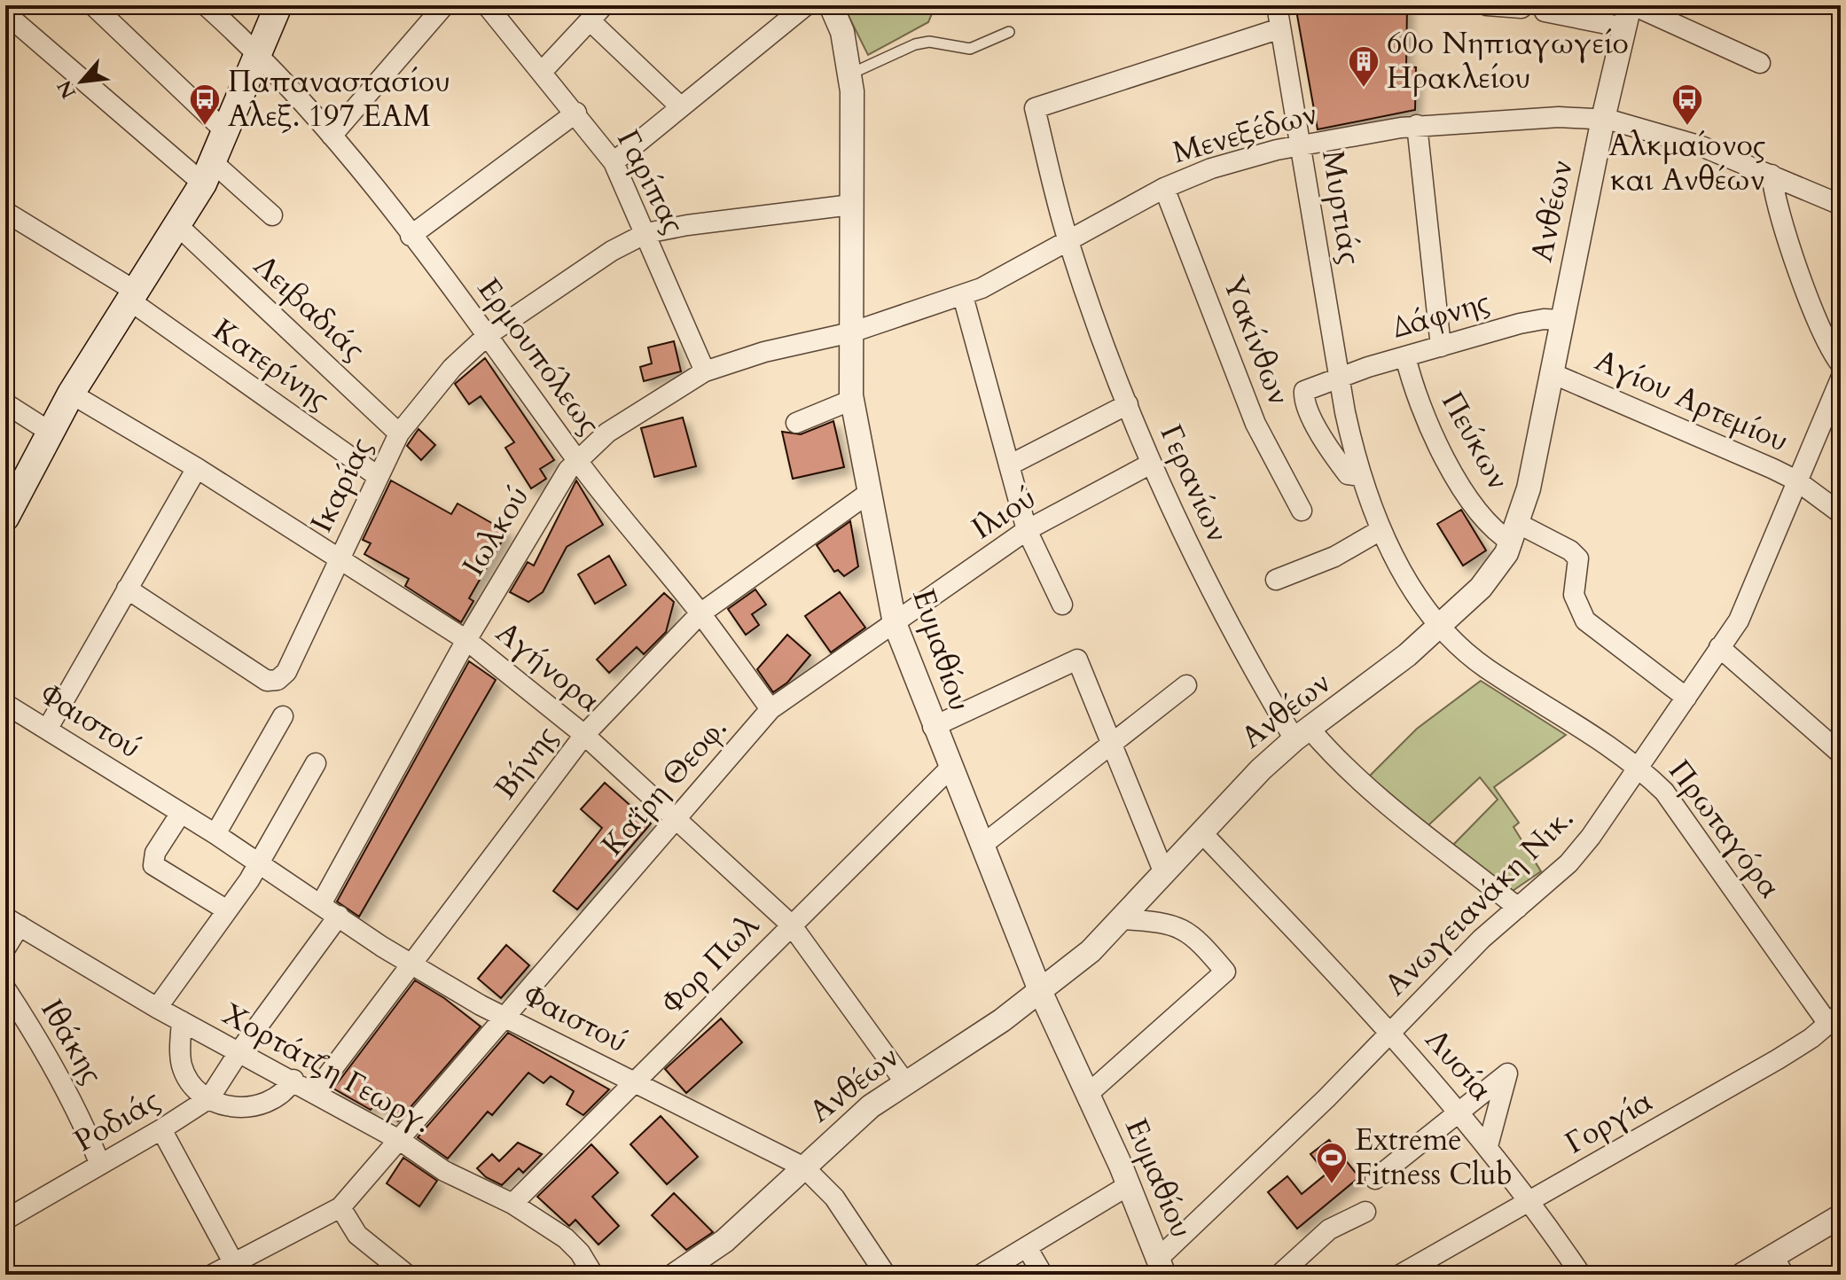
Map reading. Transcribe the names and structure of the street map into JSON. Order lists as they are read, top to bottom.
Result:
{
  "streets": {
    "street": [
      "Μενεξέδων",
      "Γαρίπας",
      "Μυρτιάς",
      "Ανθέων",
      "Λειβαδιάς",
      "Δάφνης",
      "Υακίνθων",
      "Ερμουπόλεως",
      "Κατερίνης",
      "Αγίου Αρτεμίου",
      "Πεύκων",
      "Γερανίων",
      "Ικαρίας",
      "Ιλιού",
      "Ιωλκού",
      "Ευμαθίου",
      "Αγήνορα",
      "Φαιστού",
      "Βήνης",
      "Καΐρη Θεοφ.",
      "Πρωταγόρα",
      "Ανωγειανάκη Νικ.",
      "Φορ Πωλ",
      "Ιθάκης",
      "Λυσία",
      "Χορτάτζη Γεωργ.",
      "Ροδιάς",
      "Γοργία"
    ]
  },
  "crossings": [
    ["Μενεξέδων", "Μυρτιάς"],
    ["Μενεξέδων", "Ανθέων"],
    ["Μενεξέδων", "Υακίνθων"],
    ["Μενεξέδων", "Γερανίων"],
    ["Μενεξέδων", "Ιωλκού"],
    ["Μενεξέδων", "Ευμαθίου"],
    ["Γαρίπας", "Ικαρίας"],
    ["Γαρίπας", "Ιωλκού"],
    ["Μυρτιάς", "Ανθέων"],
    ["Μυρτιάς", "Δάφνης"],
    ["Μυρτιάς", "Γερανίων"],
    ["Μυρτιάς", "Πρωταγόρα"],
    ["Ανθέων", "Δάφνης"],
    ["Ανθέων", "Αγίου Αρτεμίου"],
    ["Ανθέων", "Πεύκων"],
    ["Ανθέων", "Γερανίων"],
    ["Ανθέων", "Ευμαθίου"],
    ["Ανθέων", "Αγήνορα"],
    ["Ανθέων", "Φαιστού"],
    ["Ανθέων", "Πρωταγόρα"],
    ["Ανθέων", "Λυσία"],
    ["Λειβαδιάς", "Ικαρίας"],
    ["Δάφνης", "Πεύκων"],
    ["Ερμουπόλεως", "Ικαρίας"],
    ["Ερμουπόλεως", "Ιωλκού"],
    ["Ερμουπόλεως", "Βήνης"],
    ["Ερμουπόλεως", "Καΐρη Θεοφ."],
    ["Κατερίνης", "Ικαρίας"],
    ["Αγίου Αρτεμίου", "Ανωγειανάκη Νικ."],
    ["Πεύκων", "Ανωγειανάκη Νικ."],
    ["Γερανίων", "Ιλιού"],
    ["Γερανίων", "Ανωγειανάκη Νικ."],
    ["Ικαρίας", "Ευμαθίου"],
    ["Ικαρίας", "Αγήνορα"],
    ["Ιλιού", "Ευμαθίου"],
    ["Ιλιού", "Καΐρη Θεοφ."],
    ["Ιωλκού", "Ευμαθίου"],
    ["Ιωλκού", "Αγήνορα"],
    ["Ιωλκού", "Φαιστού"],
    ["Ευμαθίου", "Βήνης"],
    ["Ευμαθίου", "Καΐρη Θεοφ."],
    ["Ευμαθίου", "Ανωγειανάκη Νικ."],
    ["Ευμαθίου", "Φορ Πωλ"],
    ["Αγήνορα", "Βήνης"],
    ["Αγήνορα", "Καΐρη Θεοφ."],
    ["Αγήνορα", "Φορ Πωλ"],
    ["Φαιστού", "Βήνης"],
    ["Φαιστού", "Καΐρη Θεοφ."],
    ["Φαιστού", "Φορ Πωλ"],
    ["Βήνης", "Χορτάτζη Γεωργ."],
    ["Καΐρη Θεοφ.", "Χορτάτζη Γεωργ."],
    ["Πρωταγόρα", "Ανωγειανάκη Νικ."],
    ["Πρωταγόρα", "Γοργία"],
    ["Ανωγειανάκη Νικ.", "Λυσία"],
    ["Φορ Πωλ", "Χορτάτζη Γεωργ."],
    ["Ιθάκης", "Ροδιάς"],
    ["Λυσία", "Γοργία"],
    ["Χορτάτζη Γεωργ.", "Ροδιάς"]
  ],
  "places": {
    "building": ["60ο Νηπιαγωγείο Ηρακλείου"],
    "bus stop": ["Παπαναστασίου Αλεξ. 197 ΕΑΜ", "Αλκμαίονος και Ανθέων"],
    "sports": ["Extreme Fitness Club"]
  },
  "north": "bottom left"
}
